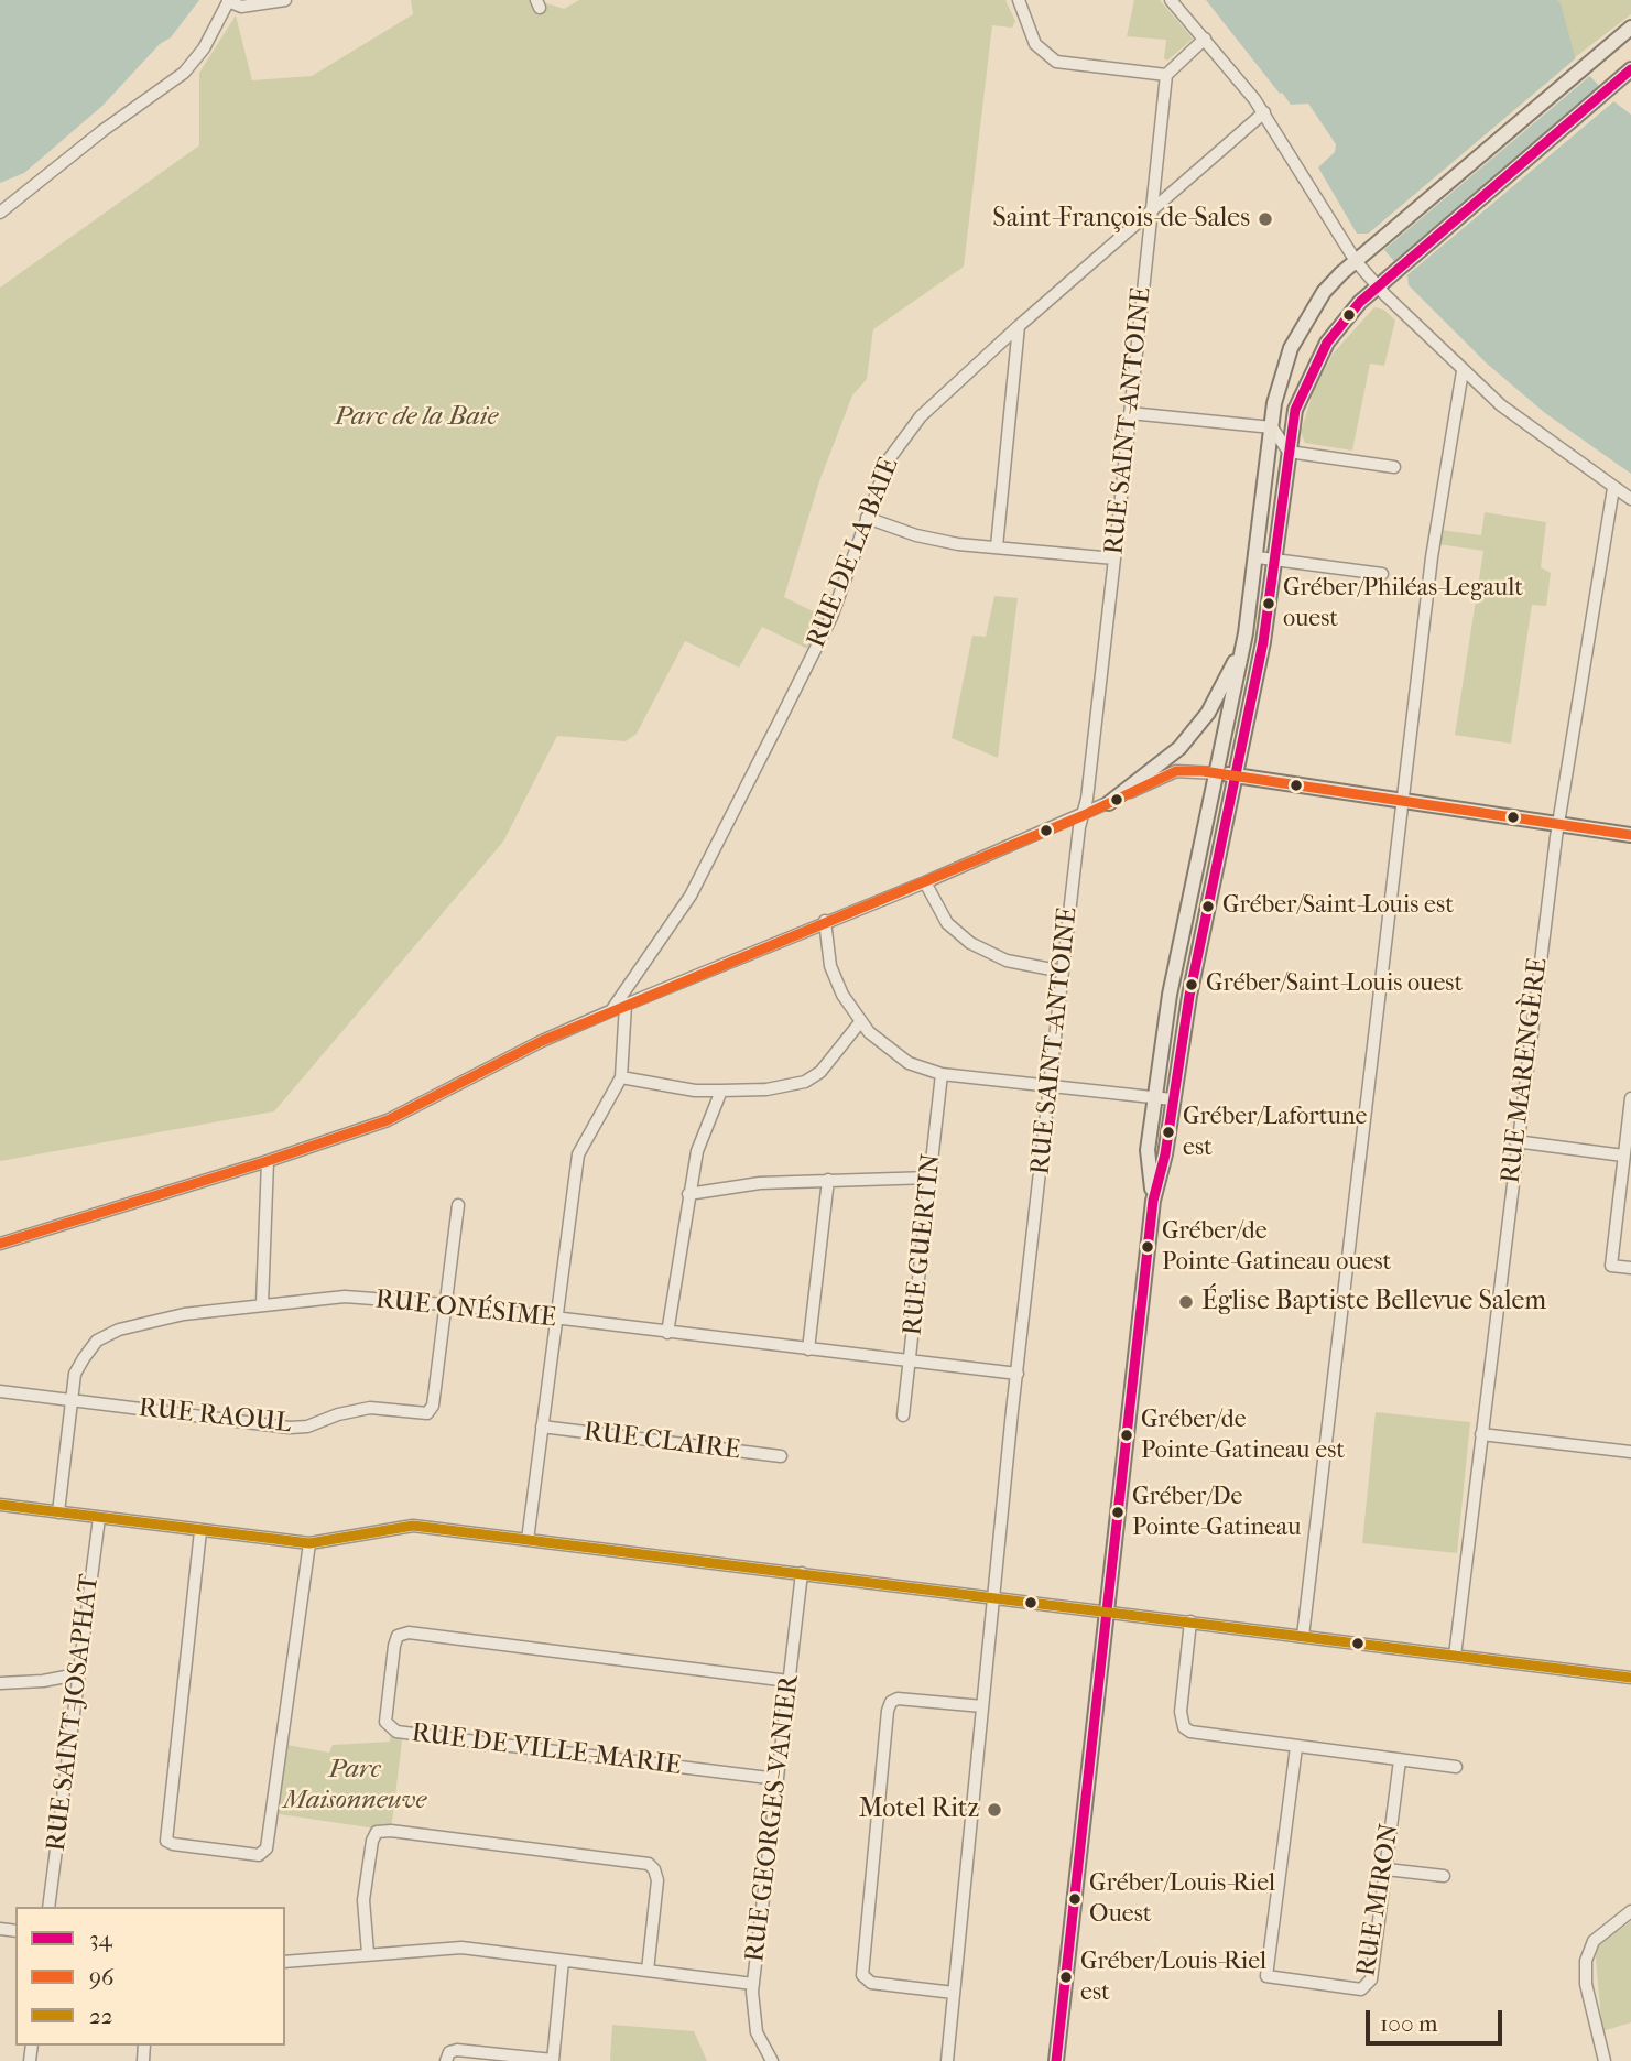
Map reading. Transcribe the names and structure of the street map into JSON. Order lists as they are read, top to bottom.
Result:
{
  "streets": {
    "street": [
      "RUE SAINT-ANTOINE",
      "RUE DE LA BAIE",
      "RUE MARENGÈRE",
      "RUE GUERTIN",
      "RUE ONÉSIME",
      "RUE RAOUL",
      "RUE CLAIRE",
      "RUE SAINT-JOSAPHAT",
      "RUE DE VILLE-MARIE",
      "RUE GEORGES-VANIER",
      "RUE MIRON"
    ]
  },
  "crossings": [
    ["RUE SAINT-ANTOINE", "RUE DE LA BAIE"],
    ["RUE SAINT-ANTOINE", "RUE ONÉSIME"],
    ["RUE GUERTIN", "RUE ONÉSIME"],
    ["RUE ONÉSIME", "RUE RAOUL"],
    ["RUE DE VILLE-MARIE", "RUE GEORGES-VANIER"]
  ],
  "parks": ["Parc de la Baie", "Parc Maisonneuve"],
  "places": [
    "Saint-François-de-Sales",
    "Gréber/Philéas-Legault ouest",
    "Gréber/Saint-Louis est",
    "Gréber/Saint-Louis ouest",
    "Gréber/Lafortune est",
    "Gréber/de Pointe-Gatineau ouest",
    "Église Baptiste Bellevue Salem",
    "Gréber/de Pointe-Gatineau est",
    "Gréber/De Pointe-Gatineau",
    "Motel Ritz",
    "Gréber/Louis-Riel Ouest",
    "Gréber/Louis-Riel est"
  ],
  "lines": ["transit line 34", "transit line 96", "transit line 22"],
  "legend": ["34", "96", "22"],
  "scale_bar": "100 m"
}
